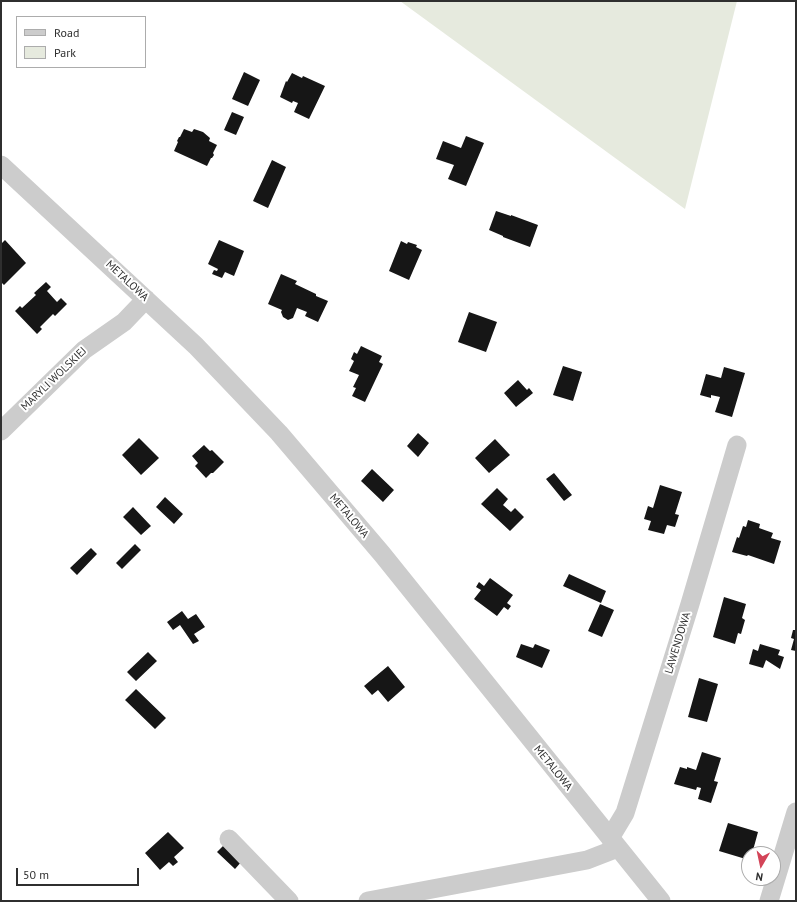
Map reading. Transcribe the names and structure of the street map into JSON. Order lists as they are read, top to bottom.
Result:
{
  "streets": {
    "street": ["METALOWA", "MARYLI WOLSKIEJ", "LAWENDOWA"]
  },
  "crossings": [
    ["METALOWA", "MARYLI WOLSKIEJ"],
    ["METALOWA", "LAWENDOWA"]
  ],
  "legend": ["Road", "Park"],
  "scale_bar": "50 m",
  "north": "bottom"
}
